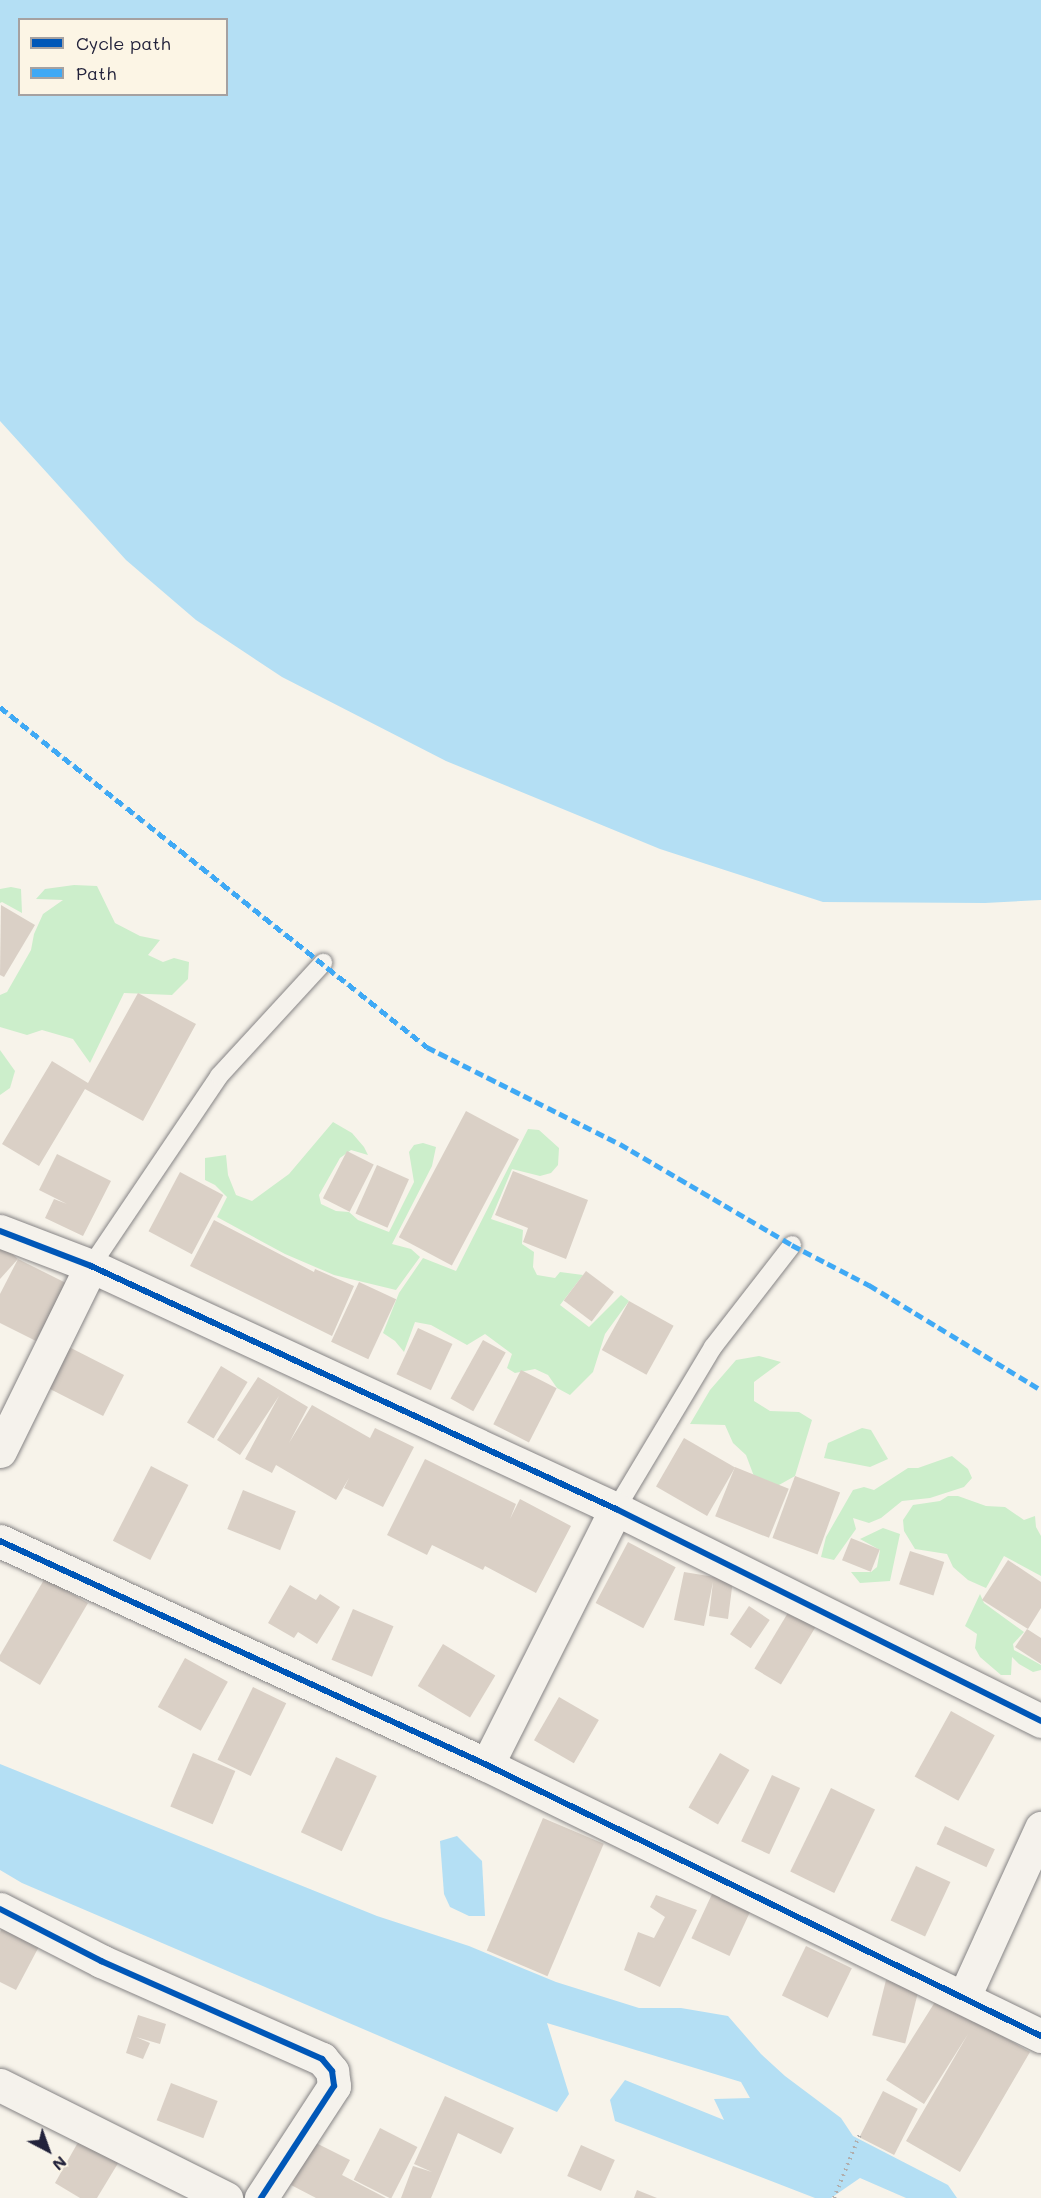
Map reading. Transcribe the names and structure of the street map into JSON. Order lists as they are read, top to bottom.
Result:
{
  "legend": ["Cycle path", "Path"],
  "north": "bottom right"
}
